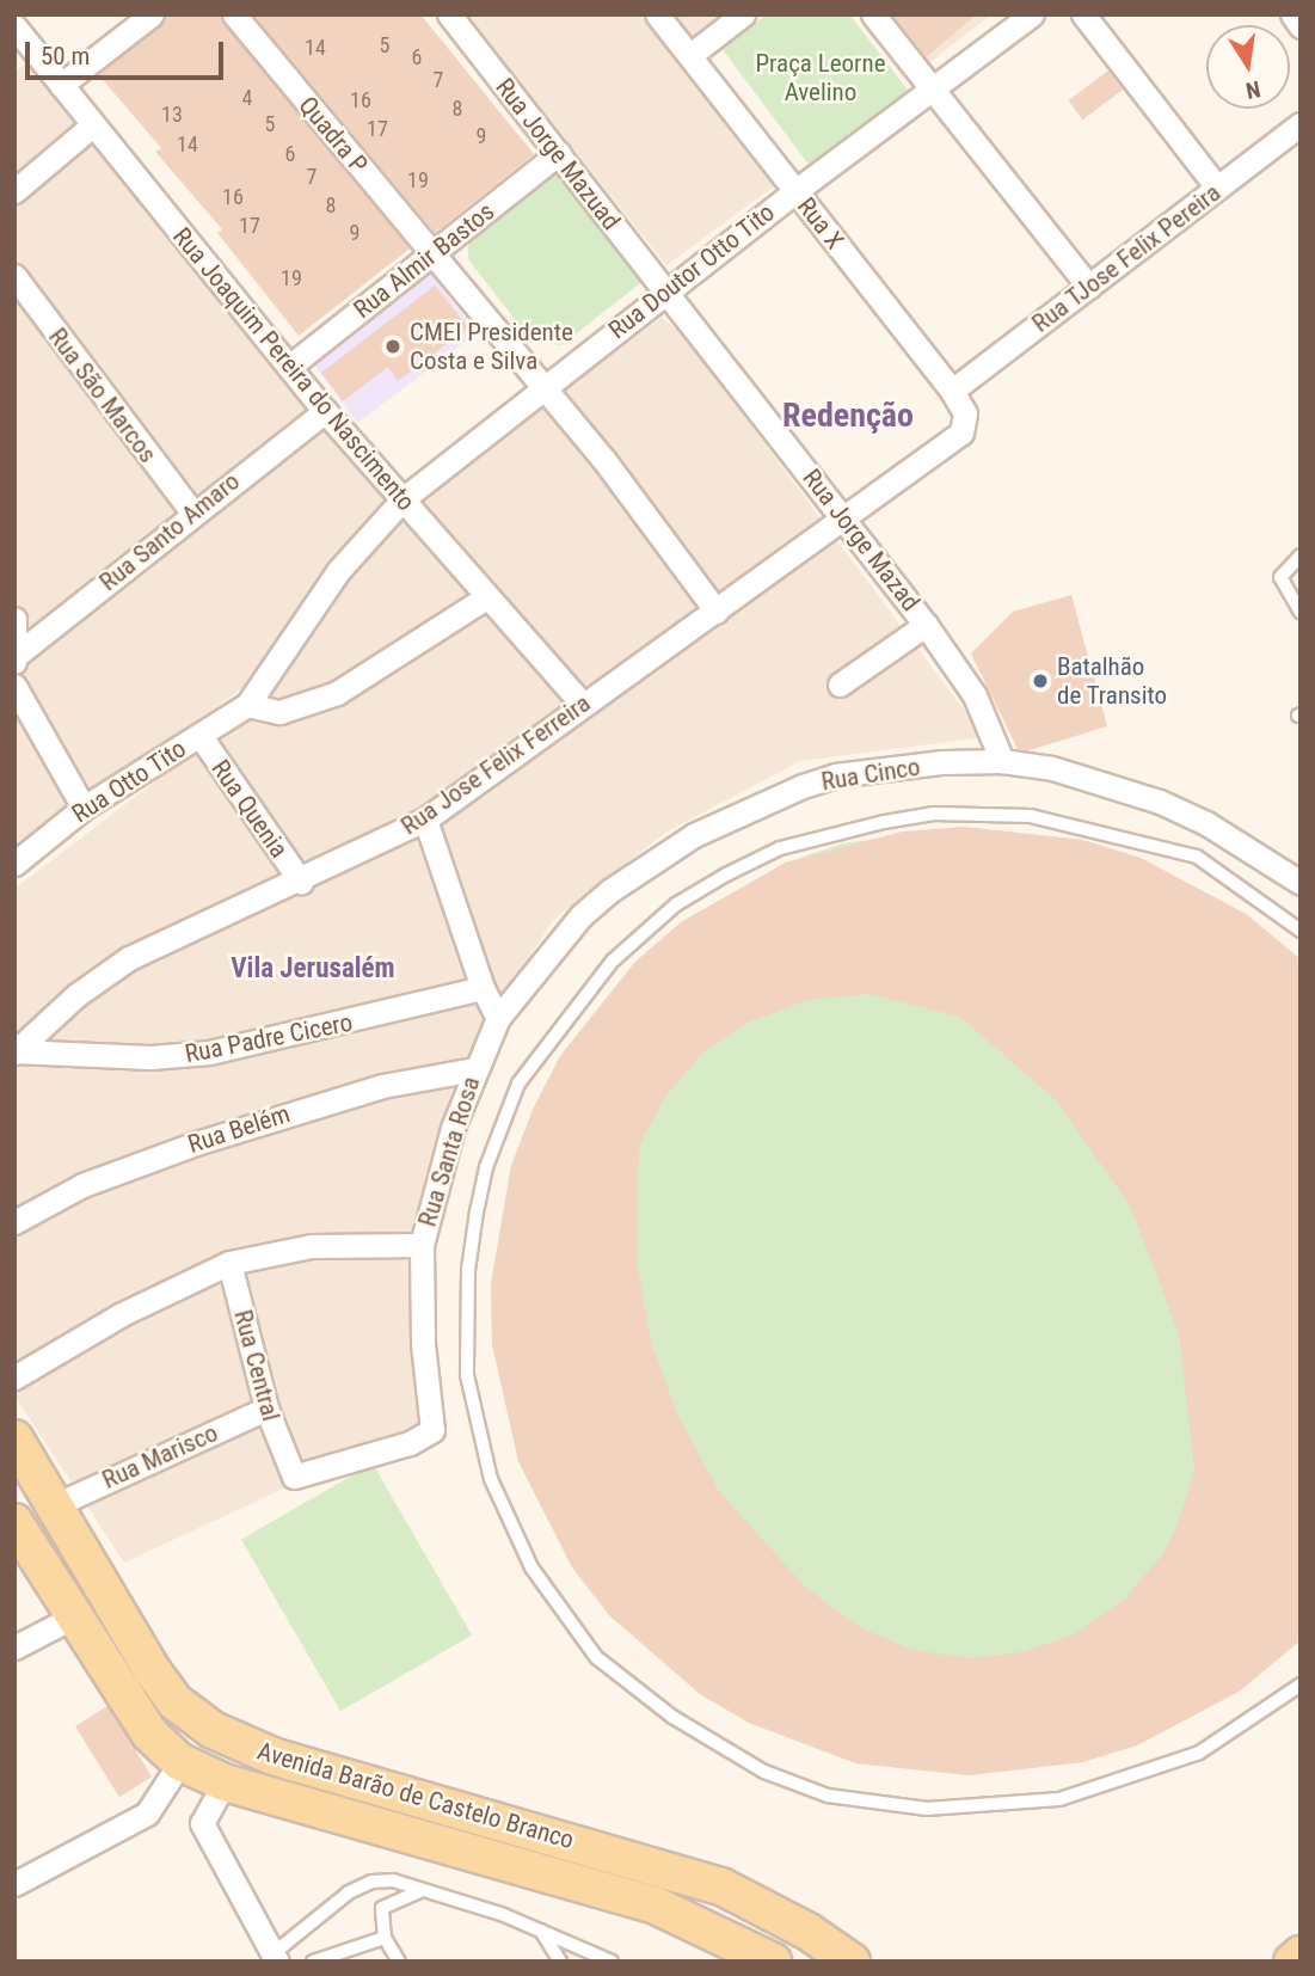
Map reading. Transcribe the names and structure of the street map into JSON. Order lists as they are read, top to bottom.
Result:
{
  "streets": {
    "main road": ["Avenida Barão de Castelo Branco"],
    "street": [
      "Quadra P",
      "Rua Jorge Mazuad",
      "Rua X",
      "Rua TJose Felix Pereira",
      "Rua Almir Bastos",
      "Rua Doutor Otto Tito",
      "Rua Joaquim Pereira do Nascimento",
      "Rua São Marcos",
      "Rua Santo Amaro",
      "Rua Jorge Mazad",
      "Rua Jose Felix Ferreira",
      "Rua Cinco",
      "Rua Otto Tito",
      "Rua Quenia",
      "Rua Padre Cicero",
      "Rua Belém",
      "Rua Santa Rosa",
      "Rua Central",
      "Rua Marisco"
    ]
  },
  "crossings": [
    ["Quadra P", "Rua Almir Bastos"],
    ["Quadra P", "Rua Doutor Otto Tito"],
    ["Quadra P", "Rua Jose Felix Ferreira"],
    ["Rua Jorge Mazuad", "Rua Almir Bastos"],
    ["Rua Jorge Mazuad", "Rua Doutor Otto Tito"],
    ["Rua Jorge Mazuad", "Rua Jorge Mazad"],
    ["Rua X", "Rua TJose Felix Pereira"],
    ["Rua X", "Rua Doutor Otto Tito"],
    ["Rua X", "Rua Jose Felix Ferreira"],
    ["Rua Almir Bastos", "Rua Joaquim Pereira do Nascimento"],
    ["Rua Doutor Otto Tito", "Rua Joaquim Pereira do Nascimento"],
    ["Rua Doutor Otto Tito", "Rua Jorge Mazad"],
    ["Rua Doutor Otto Tito", "Rua Otto Tito"],
    ["Rua Joaquim Pereira do Nascimento", "Rua Santo Amaro"],
    ["Rua Joaquim Pereira do Nascimento", "Rua Jose Felix Ferreira"],
    ["Rua São Marcos", "Rua Santo Amaro"],
    ["Rua Jorge Mazad", "Rua Jose Felix Ferreira"],
    ["Rua Jorge Mazad", "Rua Cinco"],
    ["Rua Jose Felix Ferreira", "Rua Quenia"],
    ["Rua Jose Felix Ferreira", "Rua Padre Cicero"],
    ["Rua Cinco", "Rua Santa Rosa"],
    ["Rua Otto Tito", "Rua Quenia"],
    ["Rua Belém", "Rua Santa Rosa"],
    ["Rua Santa Rosa", "Rua Central"],
    ["Rua Central", "Rua Marisco"],
    ["Rua Marisco", "Avenida Barão de Castelo Branco"]
  ],
  "districts": ["Redenção", "Vila Jerusalém"],
  "parks": ["Praça Leorne Avelino"],
  "places": ["CMEI Presidente Costa e Silva", "Batalhão de Transito"],
  "house_numbers": [
    "5",
    "14",
    "6",
    "7",
    "4",
    "16",
    "8",
    "13",
    "5",
    "17",
    "9",
    "14",
    "6",
    "7",
    "19",
    "16",
    "8",
    "17",
    "9",
    "19"
  ],
  "scale_bar": "50 m",
  "north": "bottom"
}
